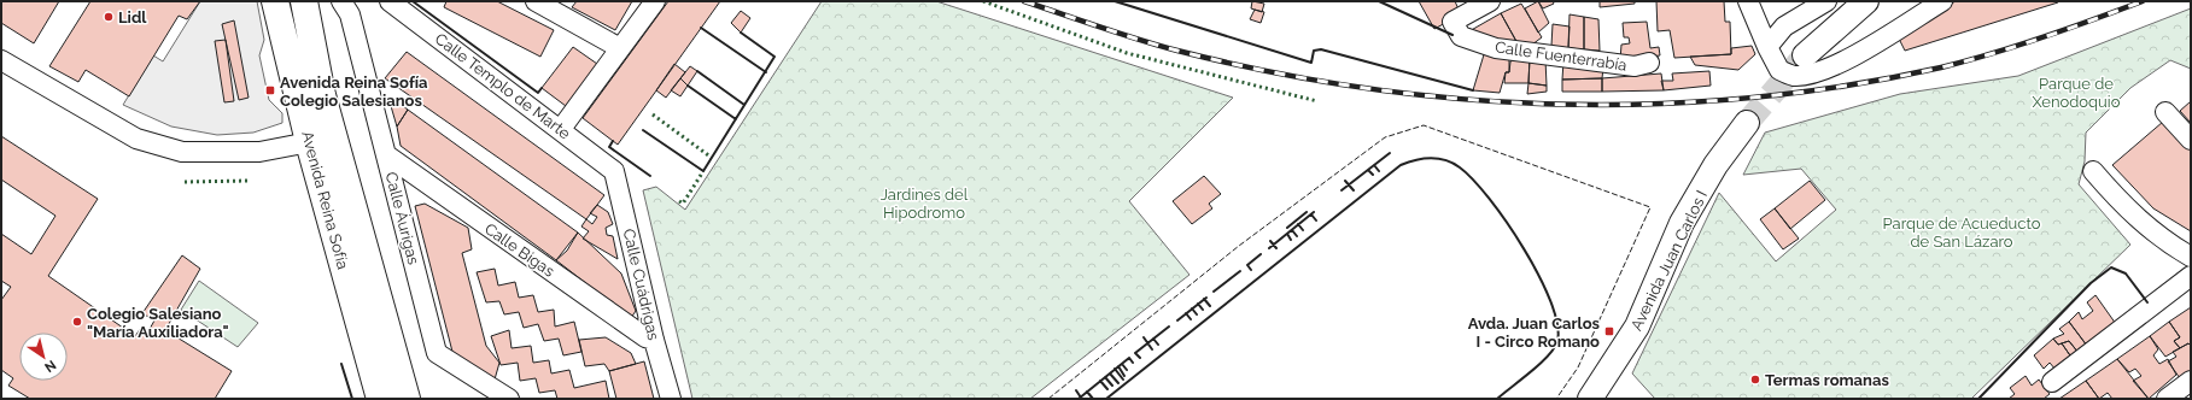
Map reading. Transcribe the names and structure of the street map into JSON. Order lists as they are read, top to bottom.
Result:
{
  "streets": {
    "highway": ["Avenida Reina Sofía"],
    "main road": ["Avenida Juan Carlos I"],
    "street": [
      "Calle Fuenterrabía",
      "Calle Templo de Marte",
      "Calle Áurigas",
      "Calle Bigas",
      "Calle Cuádrigas"
    ]
  },
  "crossings": [
    ["Calle Templo de Marte", "Calle Cuádrigas"],
    ["Calle Áurigas", "Calle Bigas"],
    ["Calle Bigas", "Calle Cuádrigas"]
  ],
  "parks": ["Parque de Xenodoquio", "Jardines del Hipodromo", "Parque de Acueducto de San Lázaro"],
  "places": {
    "other": ["Lidl", "Colegio Salesiano \"María Auxiliadora\"", "Termas romanas"],
    "transit": ["Avenida Reina Sofía Colegio Salesianos", "Avda. Juan Carlos I - Circo Romano"]
  },
  "north": "bottom right"
}
